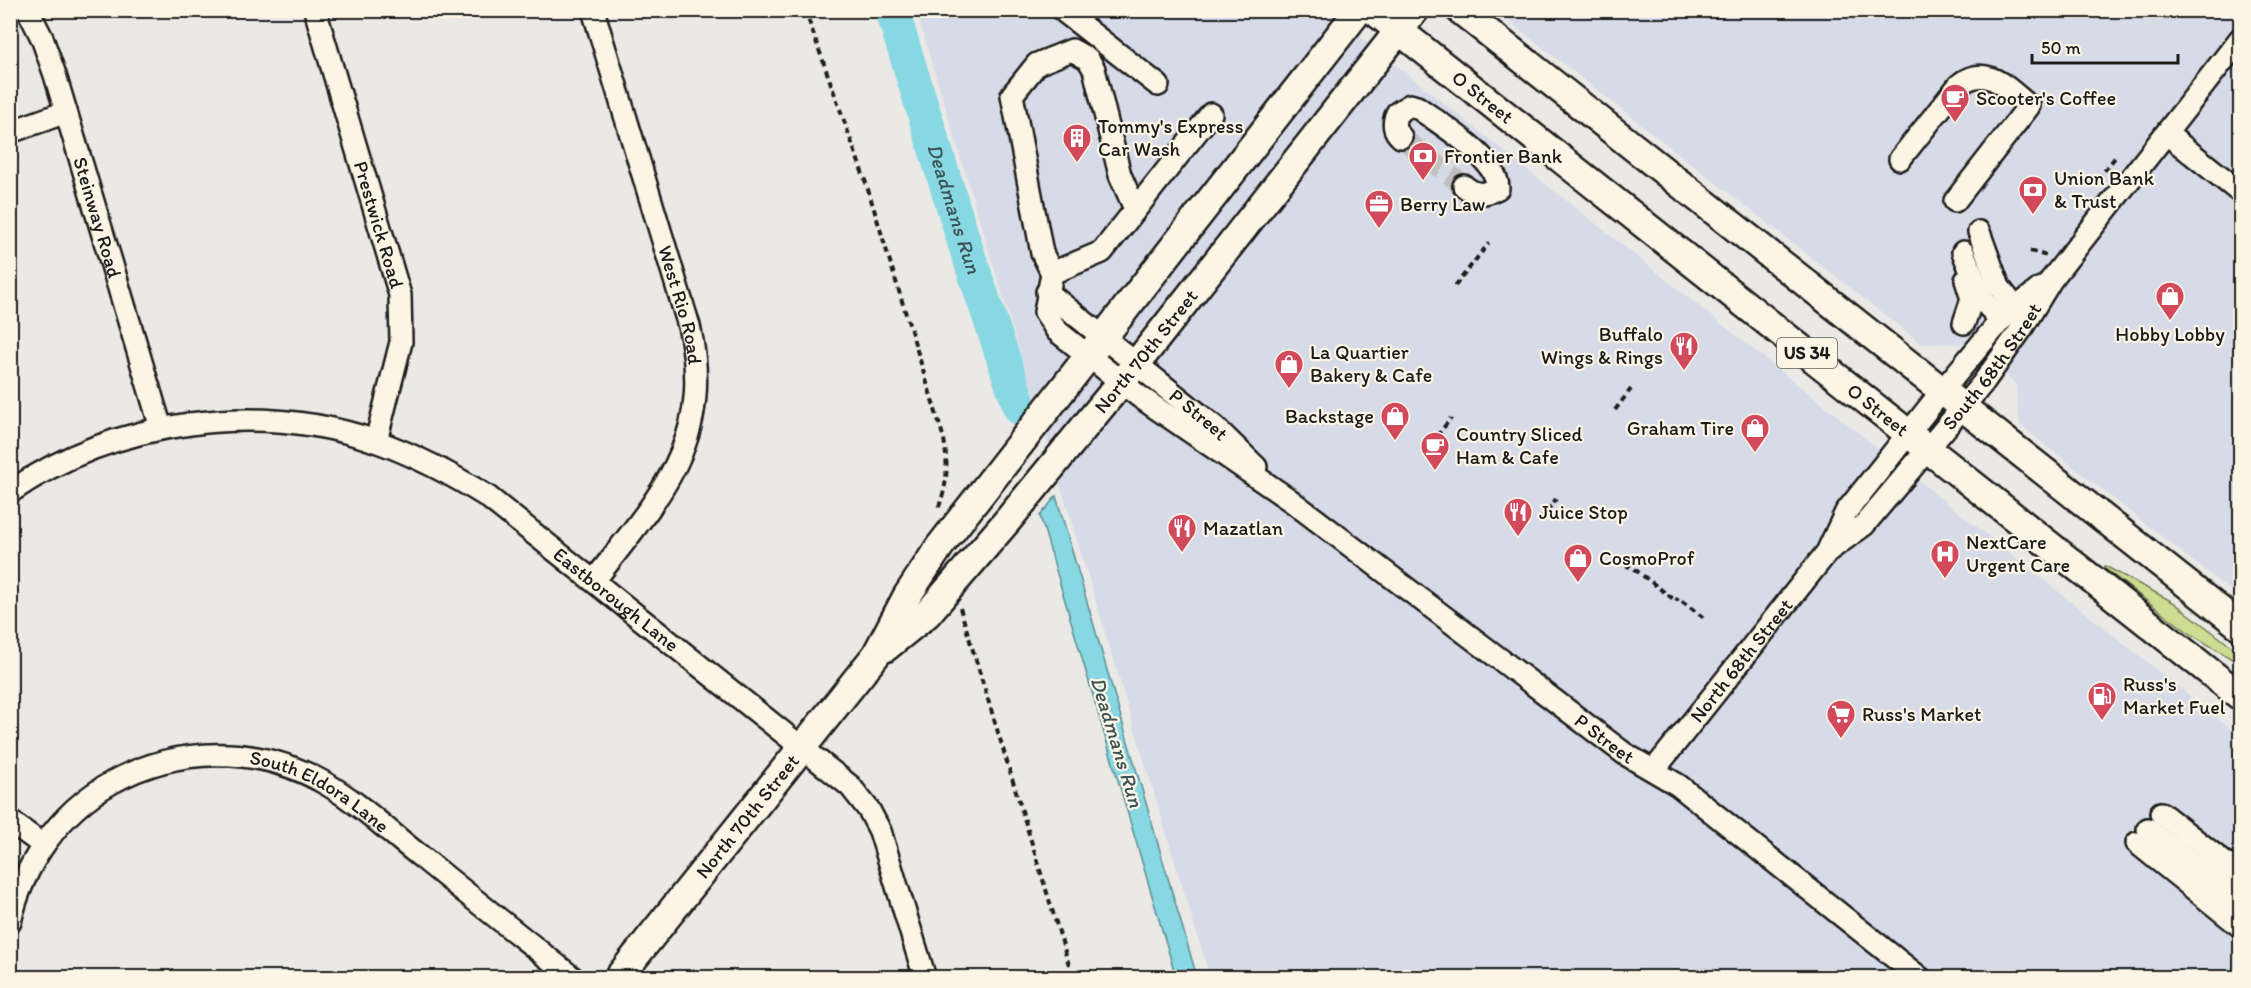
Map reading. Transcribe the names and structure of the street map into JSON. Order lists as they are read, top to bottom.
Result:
{
  "streets": {
    "main road": ["O Street", "North 70th Street", "US 34"],
    "street": [
      "Steinway Road",
      "Prestwick Road",
      "West Rio Road",
      "South 68th Street",
      "P Street",
      "Eastborough Lane",
      "North 68th Street",
      "South Eldora Lane"
    ]
  },
  "crossings": [
    ["O Street", "North 70th Street"],
    ["O Street", "North 68th Street"],
    ["Steinway Road", "Eastborough Lane"],
    ["Prestwick Road", "Eastborough Lane"],
    ["West Rio Road", "Eastborough Lane"],
    ["North 70th Street", "P Street"],
    ["North 70th Street", "Eastborough Lane"],
    ["US 34", "South 68th Street"],
    ["US 34", "North 68th Street"],
    ["South 68th Street", "North 68th Street"],
    ["P Street", "North 68th Street"]
  ],
  "water": ["Deadmans Run"],
  "places": {
    "cafe": ["Scooter's Coffee", "Country Sliced Ham & Cafe"],
    "building": ["Tommy's Express Car Wash"],
    "bank": ["Frontier Bank", "Union Bank & Trust"],
    "office": ["Berry Law"],
    "shop": [
      "Hobby Lobby",
      "La Quartier Bakery & Cafe",
      "Backstage",
      "Graham Tire",
      "CosmoProf"
    ],
    "restaurant": ["Buffalo Wings & Rings", "Juice Stop", "Mazatlan"],
    "hospital": ["NextCare Urgent Care"],
    "fuel station": ["Russ's Market Fuel"],
    "supermarket": ["Russ's Market"]
  },
  "scale_bar": "50 m"
}
